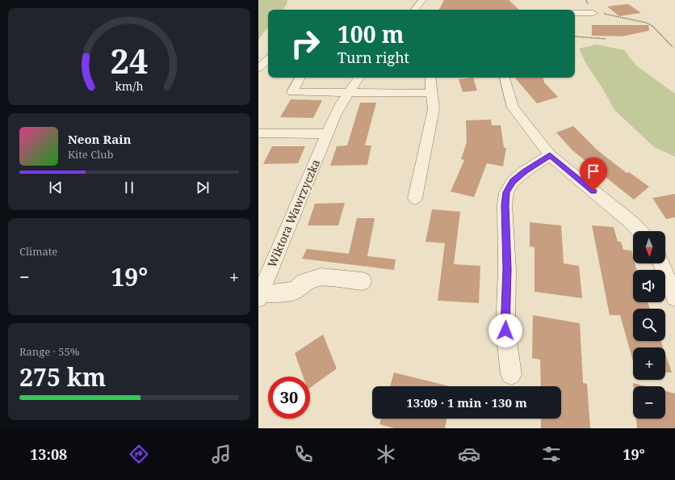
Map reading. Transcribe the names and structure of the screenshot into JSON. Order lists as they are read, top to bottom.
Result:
{
  "streets": {
    "street": ["Wiktora Wawrzyczka"]
  },
  "north": "bottom",
  "page": {
    "turn": ["100 m", "Turn right"],
    "song": ["Neon Rain", "Kite Club"],
    "tile": [
      "Climate",
      ["Range · 55%", "275 km"]
    ],
    "map_buttons": ["+", "−"],
    "heat": ["−", "19°", "+"],
    "limit": "30",
    "trip": "13:09 · 1 min · 130 m",
    "tabs": ["13:08", "19°"],
    "gauge": ["24", "km/h"]
  }
}
